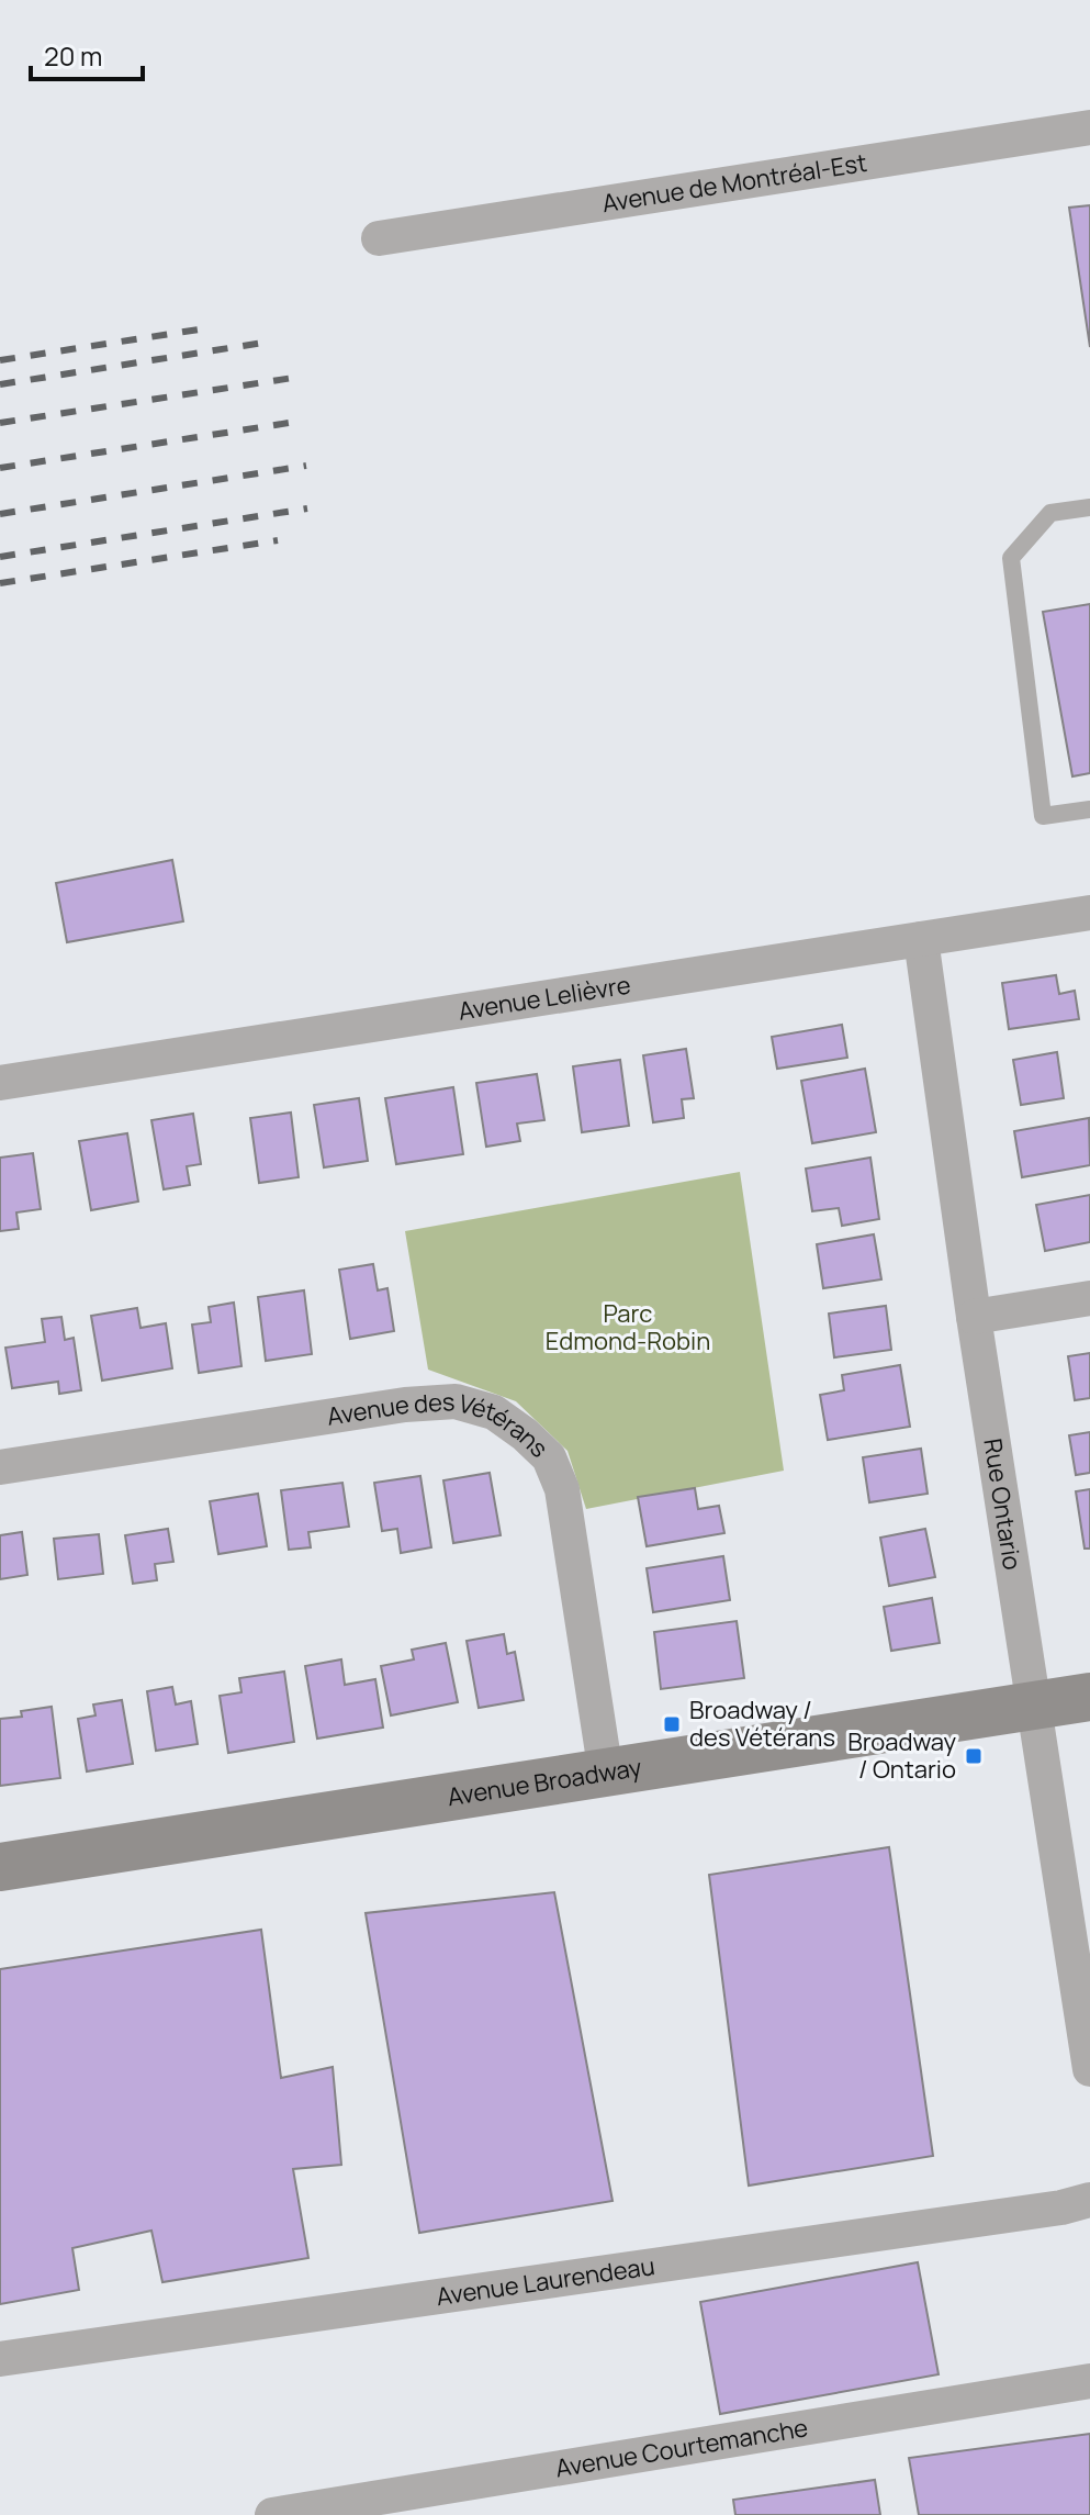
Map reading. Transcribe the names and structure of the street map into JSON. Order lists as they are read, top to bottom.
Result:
{
  "streets": {
    "street": [
      "Avenue de Montréal-Est",
      "Avenue Lelièvre",
      "Avenue des Vétérans",
      "Rue Ontario",
      "Avenue Broadway",
      "Avenue Laurendeau",
      "Avenue Courtemanche"
    ]
  },
  "crossings": [
    ["Avenue Lelièvre", "Rue Ontario"],
    ["Avenue des Vétérans", "Avenue Broadway"],
    ["Rue Ontario", "Avenue Broadway"]
  ],
  "parks": ["Parc Edmond-Robin"],
  "places": {
    "transit": ["Broadway / des Vétérans", "Broadway / Ontario"]
  },
  "scale_bar": "20 m"
}
